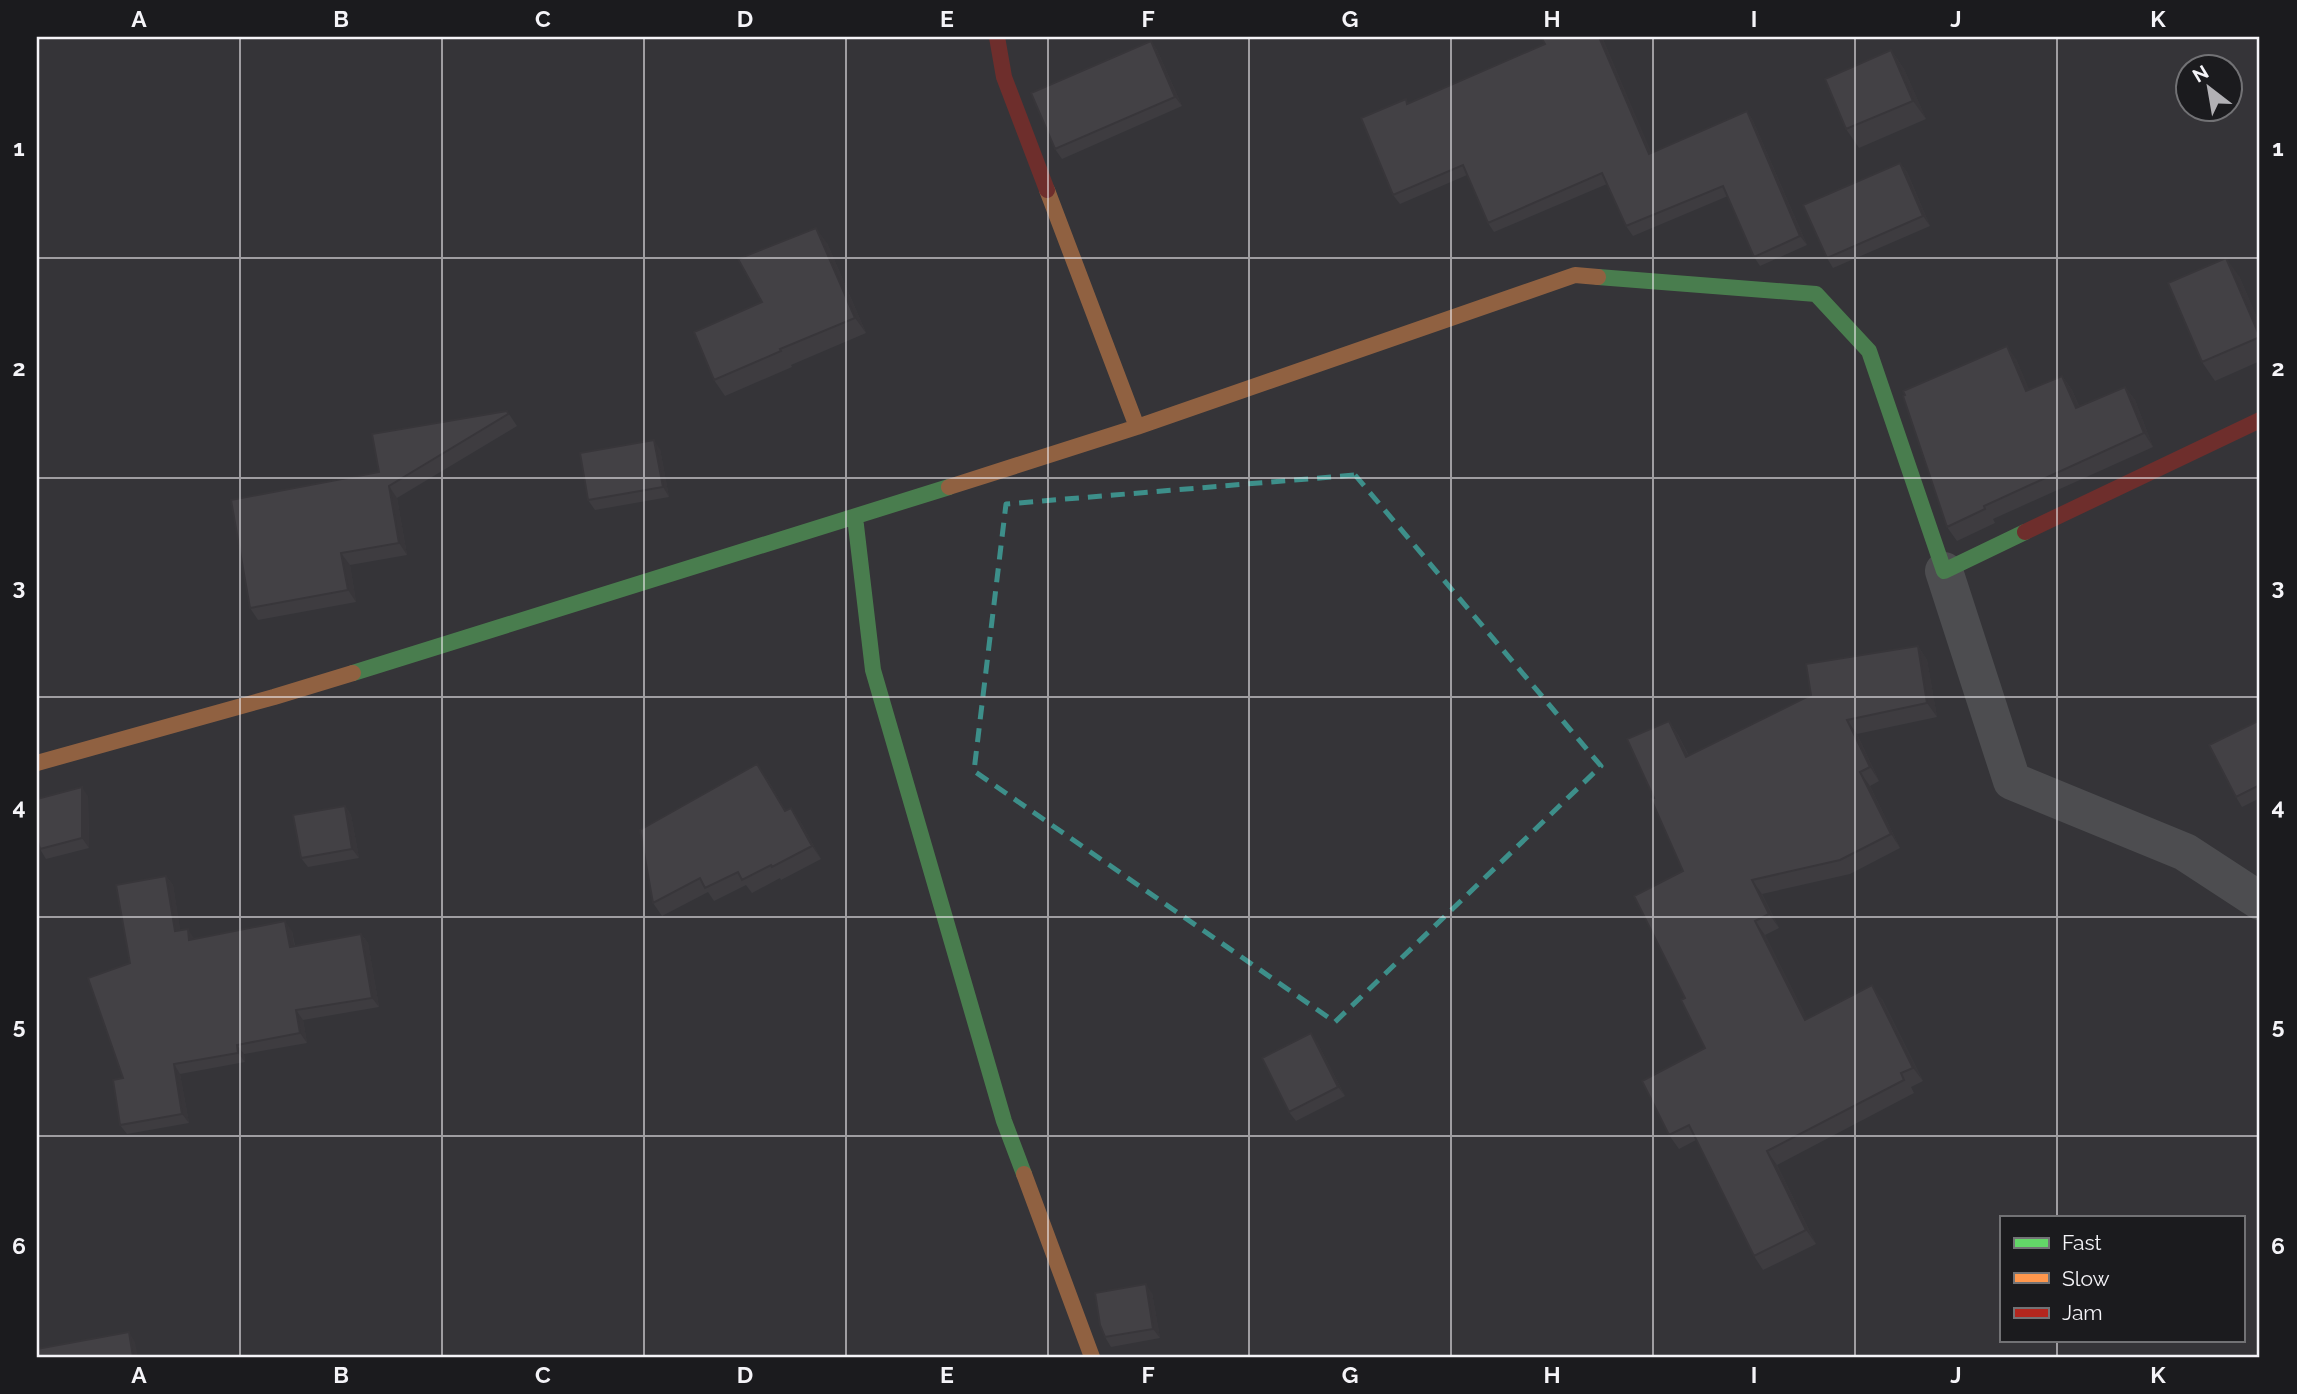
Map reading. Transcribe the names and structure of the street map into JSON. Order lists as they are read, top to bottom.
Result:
{
  "legend": ["Fast", "Slow", "Jam"],
  "north": "top left",
  "grid": {
    "columns": [
      "A",
      "B",
      "C",
      "D",
      "E",
      "F",
      "G",
      "H",
      "I",
      "J",
      "K"
    ],
    "rows": [
      "1",
      "2",
      "3",
      "4",
      "5",
      "6"
    ]
  }
}
